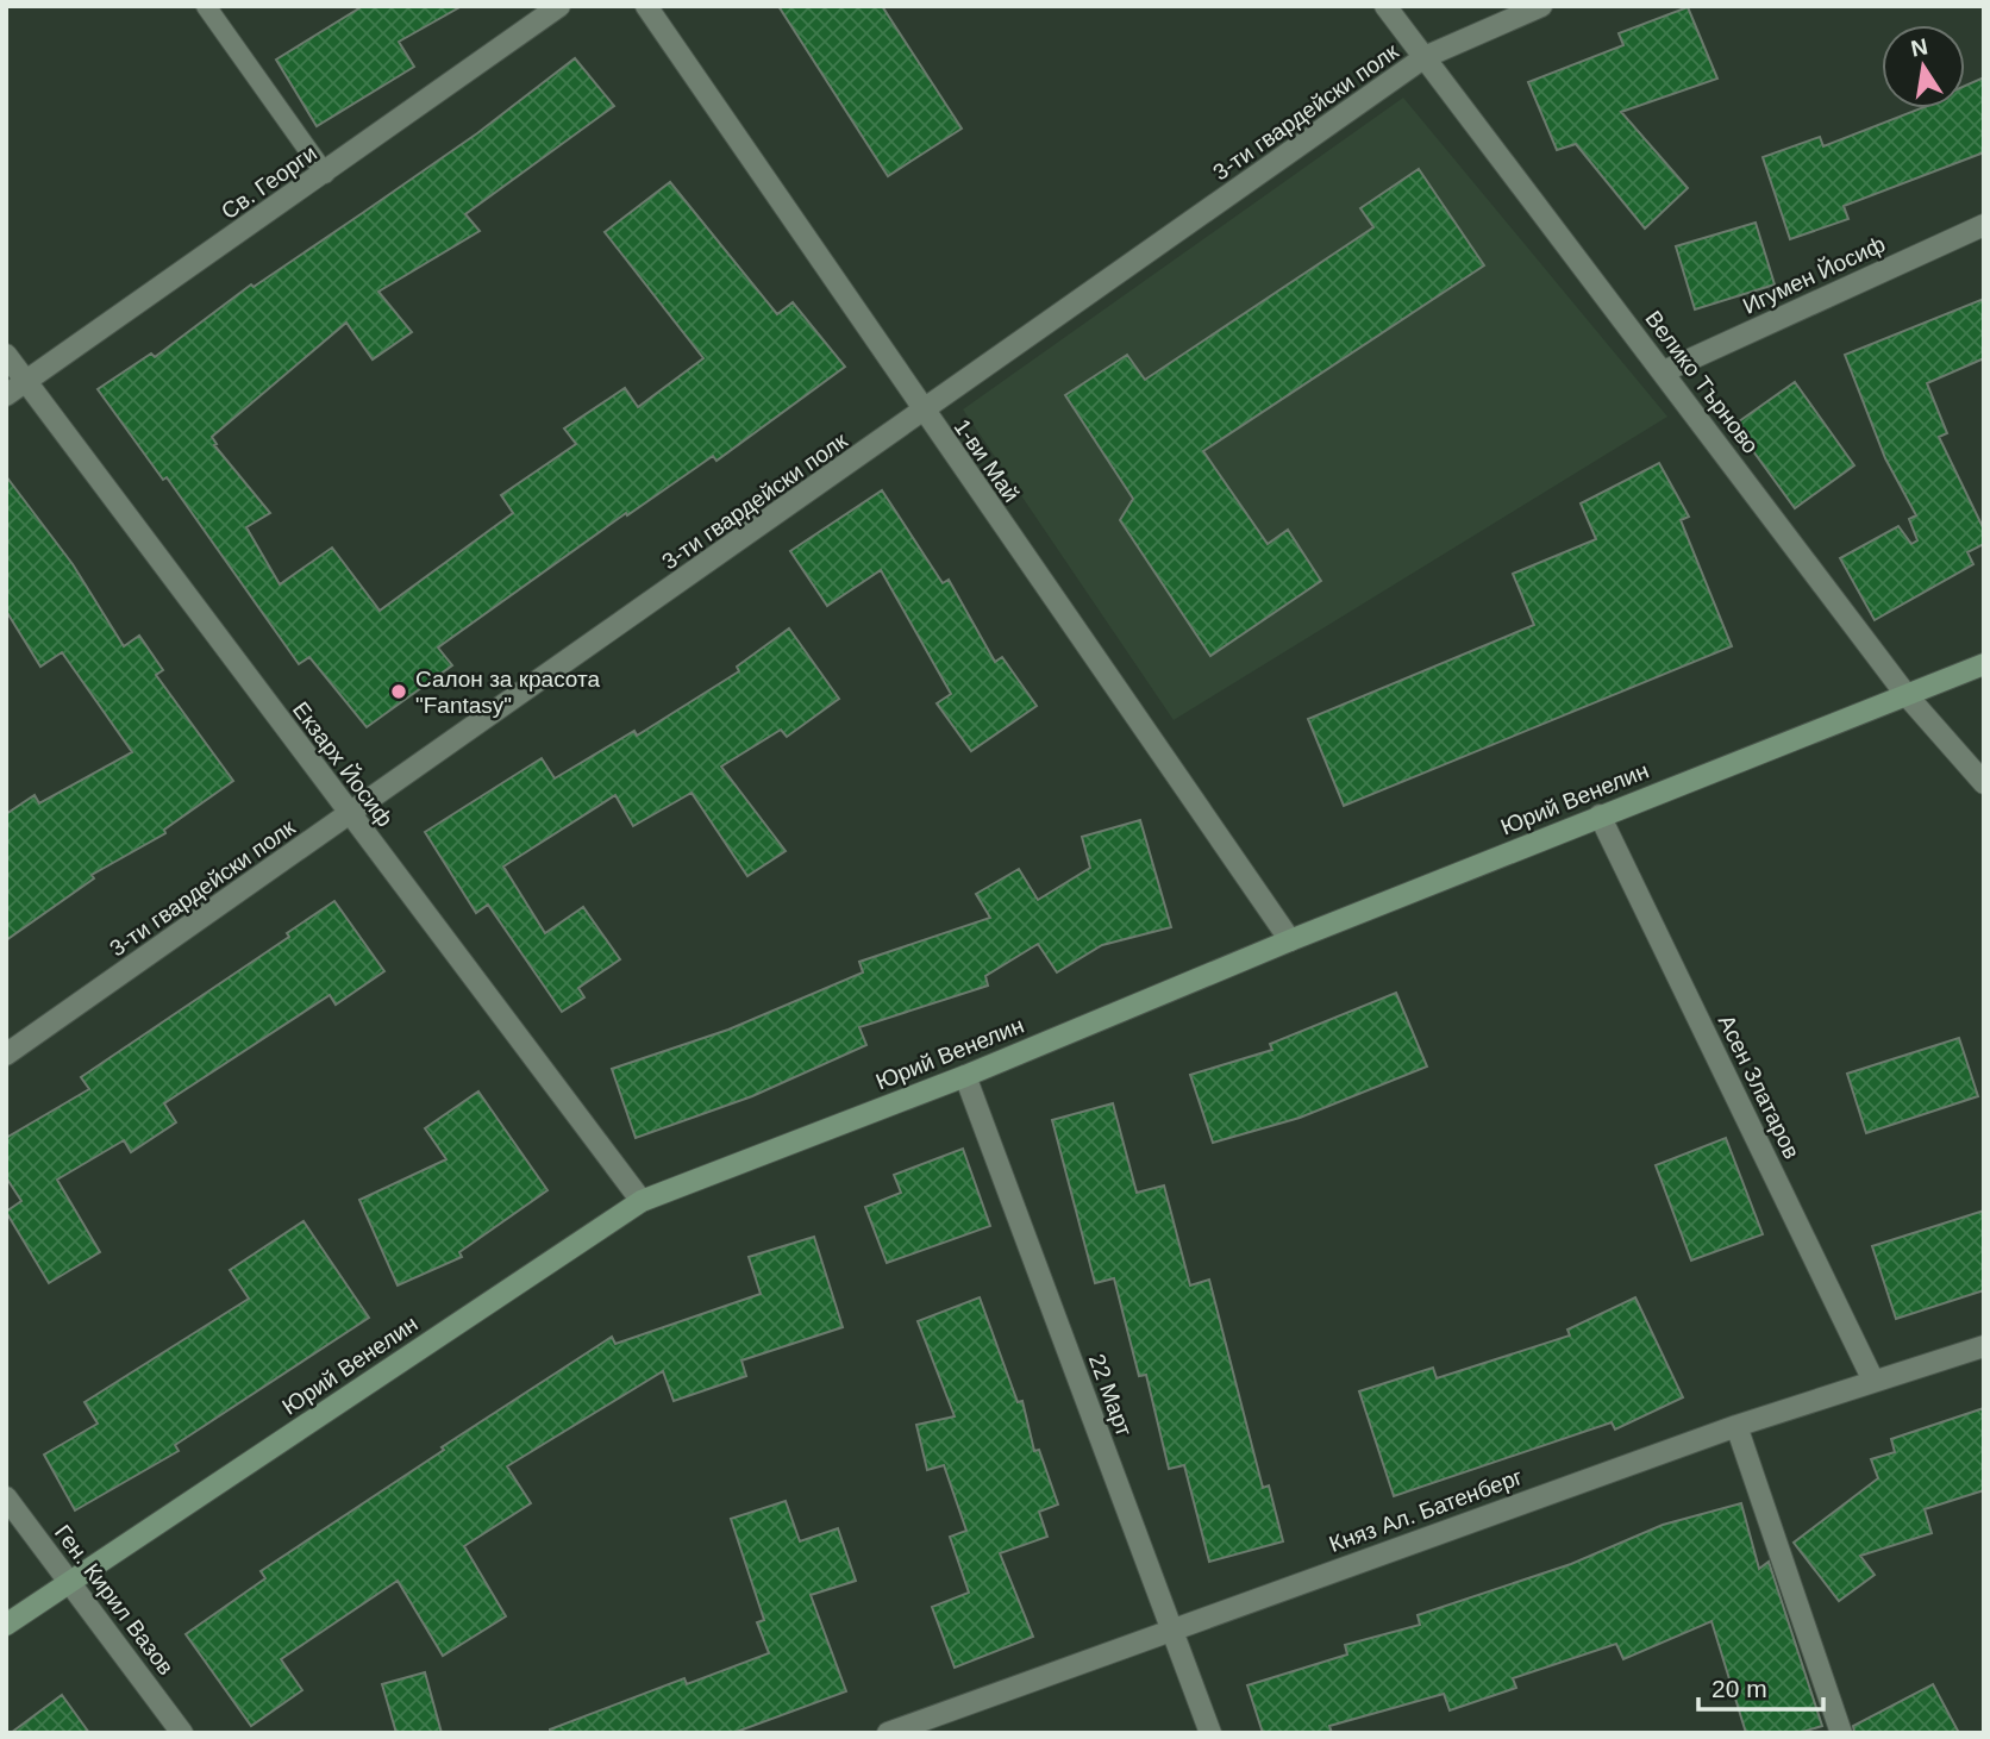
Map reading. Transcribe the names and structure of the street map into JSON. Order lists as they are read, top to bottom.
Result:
{
  "streets": {
    "street": [
      "3-ти гвардейски полк",
      "Св. Георги",
      "Игумен Йосиф",
      "Велико Търново",
      "1-ви Май",
      "Екзарх Йосиф",
      "Юрий Венелин",
      "Асен Златаров",
      "22 Март",
      "Княз Ал. Батенберг",
      "Ген. Кирил Вазов"
    ]
  },
  "crossings": [
    ["3-ти гвардейски полк", "Велико Търново"],
    ["3-ти гвардейски полк", "1-ви Май"],
    ["3-ти гвардейски полк", "Екзарх Йосиф"],
    ["Св. Георги", "Екзарх Йосиф"],
    ["Игумен Йосиф", "Велико Търново"],
    ["Велико Търново", "Юрий Венелин"],
    ["1-ви Май", "Юрий Венелин"],
    ["Екзарх Йосиф", "Юрий Венелин"],
    ["Юрий Венелин", "Асен Златаров"],
    ["Юрий Венелин", "22 Март"],
    ["Юрий Венелин", "Ген. Кирил Вазов"],
    ["Асен Златаров", "Княз Ал. Батенберг"],
    ["22 Март", "Княз Ал. Батенберг"]
  ],
  "places": ["Салон за красота \"Fantasy\""],
  "scale_bar": "20 m",
  "north": "top"
}
